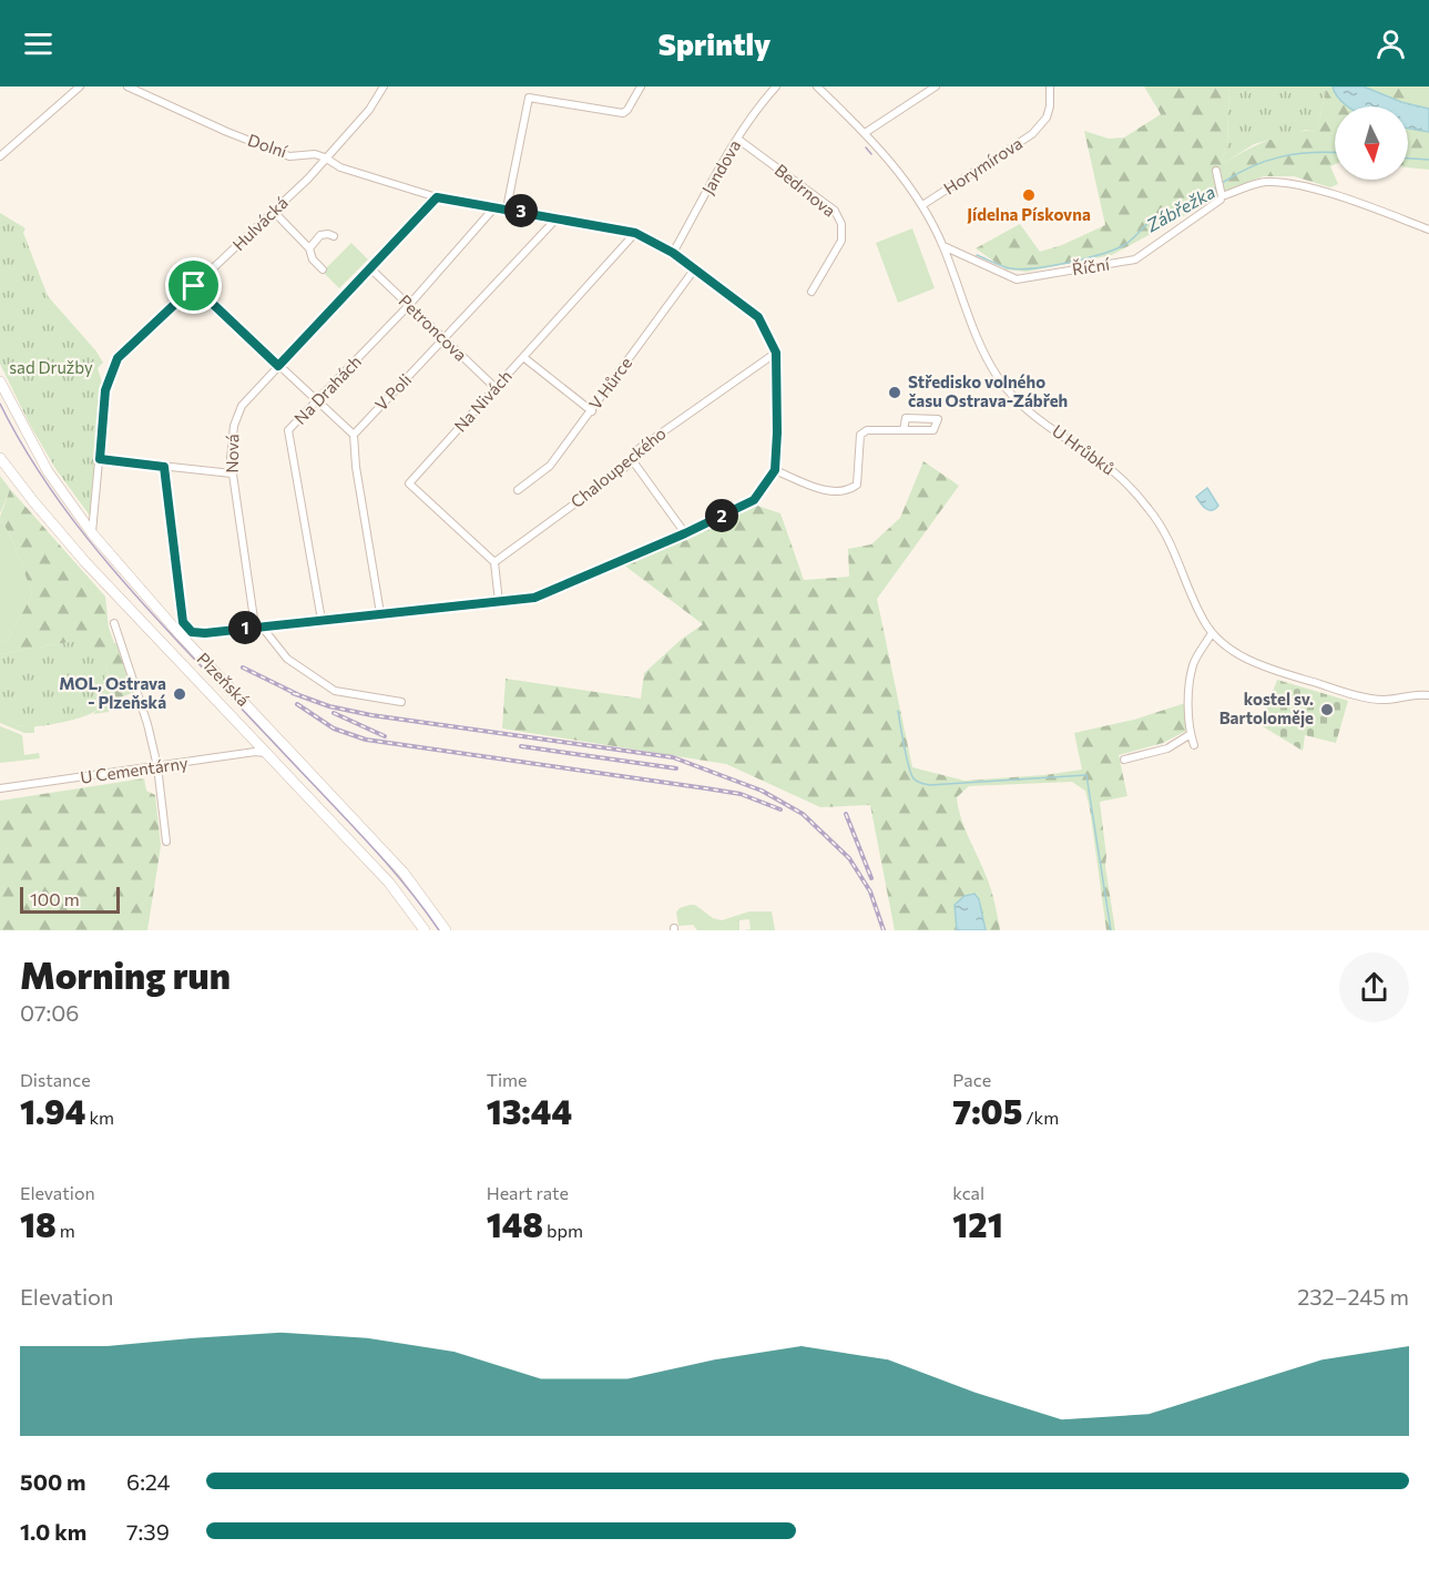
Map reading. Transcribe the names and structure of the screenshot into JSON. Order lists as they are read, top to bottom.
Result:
{
  "streets": {
    "main road": ["Plzeňská"],
    "street": [
      "Dolní",
      "Horymírova",
      "Jandova",
      "Bedrnova",
      "Hulvácká",
      "Říční",
      "Petroncova",
      "V Hůrce",
      "Na Drahách",
      "V Poli",
      "Na Nivách",
      "U Hrůbků",
      "Nová",
      "Chaloupeckého",
      "U Cementárny"
    ]
  },
  "crossings": [
    ["Dolní", "Hulvácká"],
    ["Horymírova", "U Hrůbků"],
    ["Jandova", "Bedrnova"],
    ["Hulvácká", "Plzeňská"],
    ["Říční", "U Hrůbků"],
    ["Petroncova", "Na Drahách"],
    ["Petroncova", "V Poli"],
    ["Petroncova", "Na Nivách"],
    ["Petroncova", "Nová"],
    ["Na Nivách", "Chaloupeckého"],
    ["Plzeňská", "U Cementárny"]
  ],
  "water": ["Zábřežka"],
  "parks": ["sad Družby"],
  "places": [
    "Jídelna Pískovna",
    "Středisko volného času Ostrava-Zábřeh",
    "MOL, Ostrava - Plzeňská",
    "kostel sv. Bartoloměje"
  ],
  "scale_bar": "100 m",
  "north": "bottom",
  "page": {
    "header": "Sprintly",
    "pins": ["3", "2", "1"],
    "scale": "100 m",
    "heading": ["Morning run", "07:06"],
    "stats": [
      ["Distance", "1.94 km"],
      ["Time", "13:44"],
      ["Pace", "7:05 /km"],
      ["Elevation", "18 m"],
      ["Heart rate", "148 bpm"],
      ["kcal", "121"]
    ],
    "chart": ["Elevation", "232–245 m"],
    "list": [
      {
        "name": "500 m",
        "note": "6:24"
      },
      {
        "name": "1.0 km",
        "note": "7:39"
      }
    ]
  }
}
